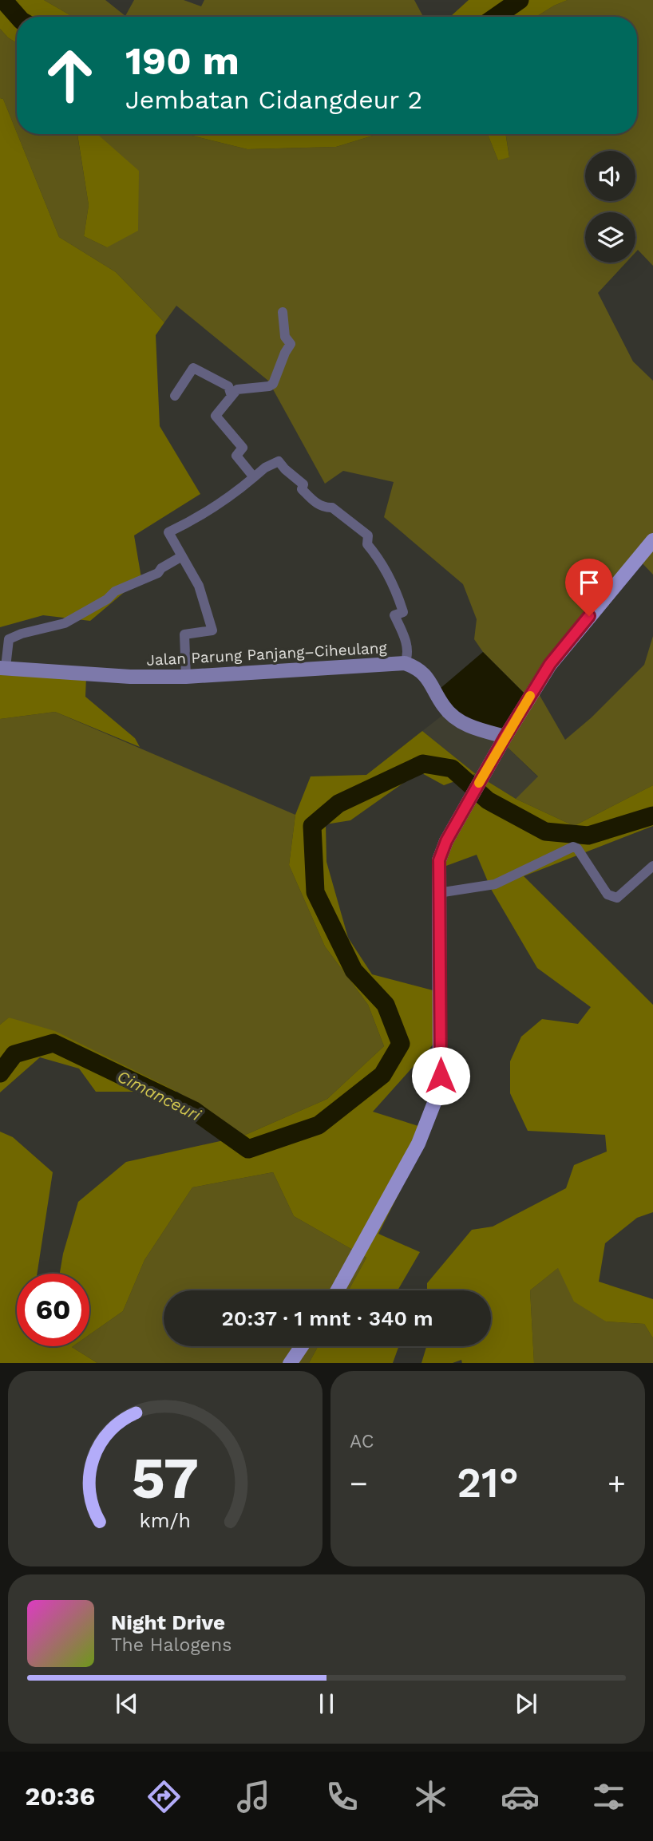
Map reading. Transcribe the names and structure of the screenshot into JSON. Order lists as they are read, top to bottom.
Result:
{
  "streets": {
    "street": ["Jalan Parung Panjang–Ciheulang"]
  },
  "water": ["Cimanceuri"],
  "page": {
    "turn": ["190 m", "Jembatan Cidangdeur 2"],
    "limit": "60",
    "trip": "20:37 · 1 mnt · 340 m",
    "tile": "AC",
    "heat": ["−", "21°", "+"],
    "song": ["Night Drive", "The Halogens"],
    "tabs": "20:36",
    "gauge": ["57", "km/h"]
  }
}
